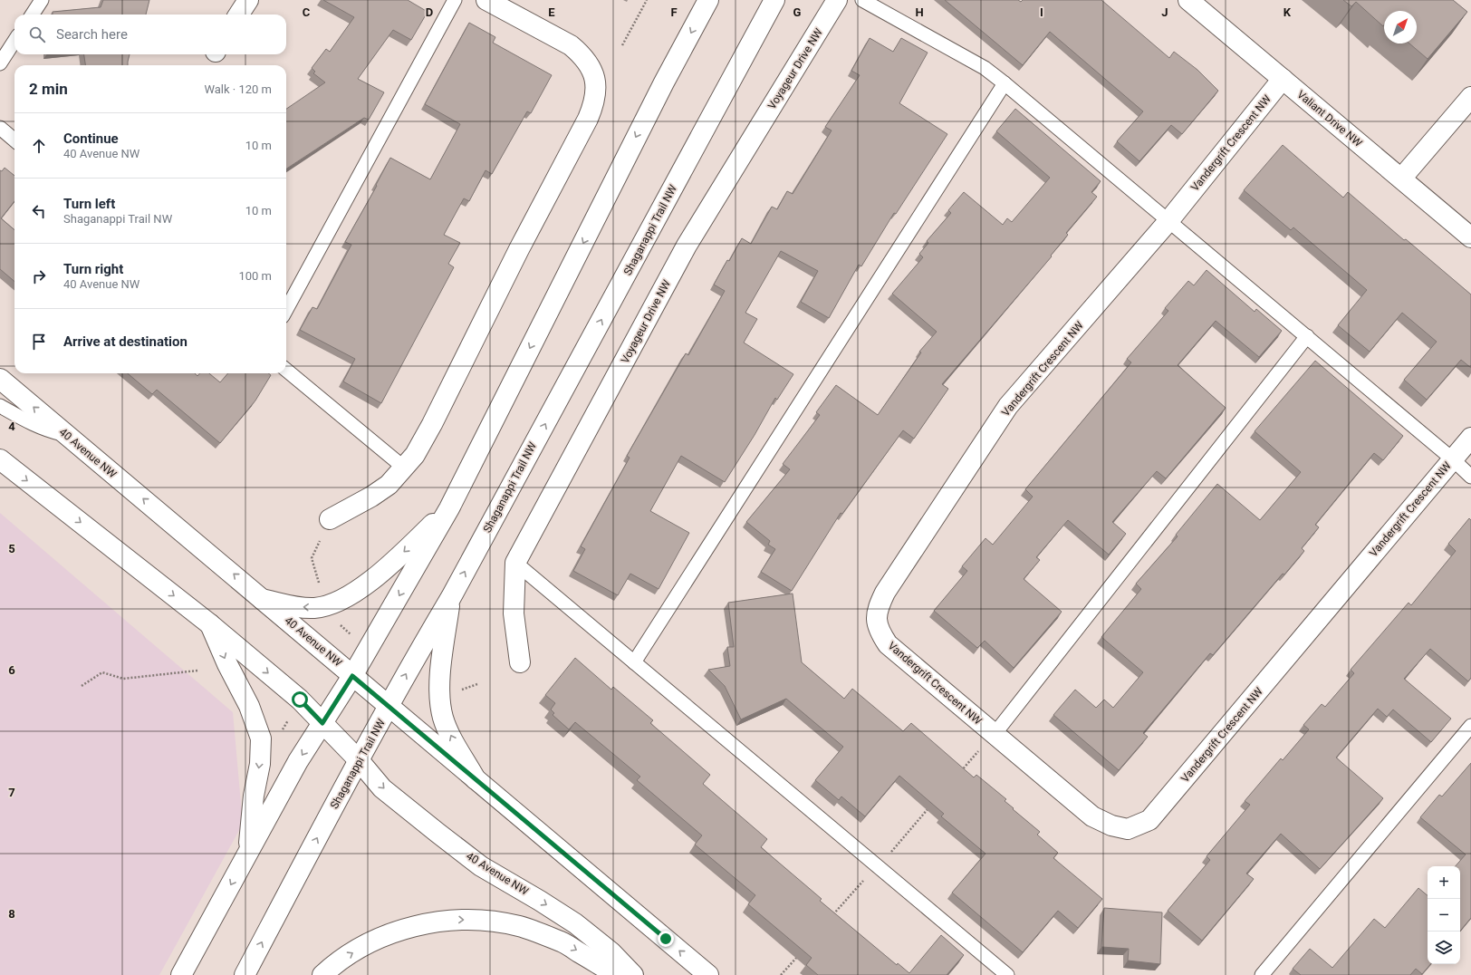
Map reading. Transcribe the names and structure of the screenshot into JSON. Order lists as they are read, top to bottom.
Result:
{
  "streets": {
    "street": [
      "Voyageur Drive NW",
      "Valiant Drive NW",
      "Vandergrift Crescent NW",
      "Shaganappi Trail NW",
      "40 Avenue NW"
    ]
  },
  "crossings": [
    ["Valiant Drive NW", "Vandergrift Crescent NW"],
    ["Shaganappi Trail NW", "40 Avenue NW"]
  ],
  "north": "top right",
  "page": {
    "search": "Search here",
    "heading": ["2 min", "Walk · 120 m"],
    "list": [
      ["Continue", "40 Avenue NW", "10 m"],
      ["Turn left", "Shaganappi Trail NW", "10 m"],
      ["Turn right", "40 Avenue NW", "100 m"],
      "Arrive at destination"
    ],
    "map_buttons": ["+", "−"]
  },
  "grid": {
    "columns": [
      "C",
      "D",
      "E",
      "F",
      "G",
      "H",
      "I",
      "J",
      "K"
    ],
    "rows": [
      "4",
      "5",
      "6",
      "7",
      "8"
    ]
  }
}
